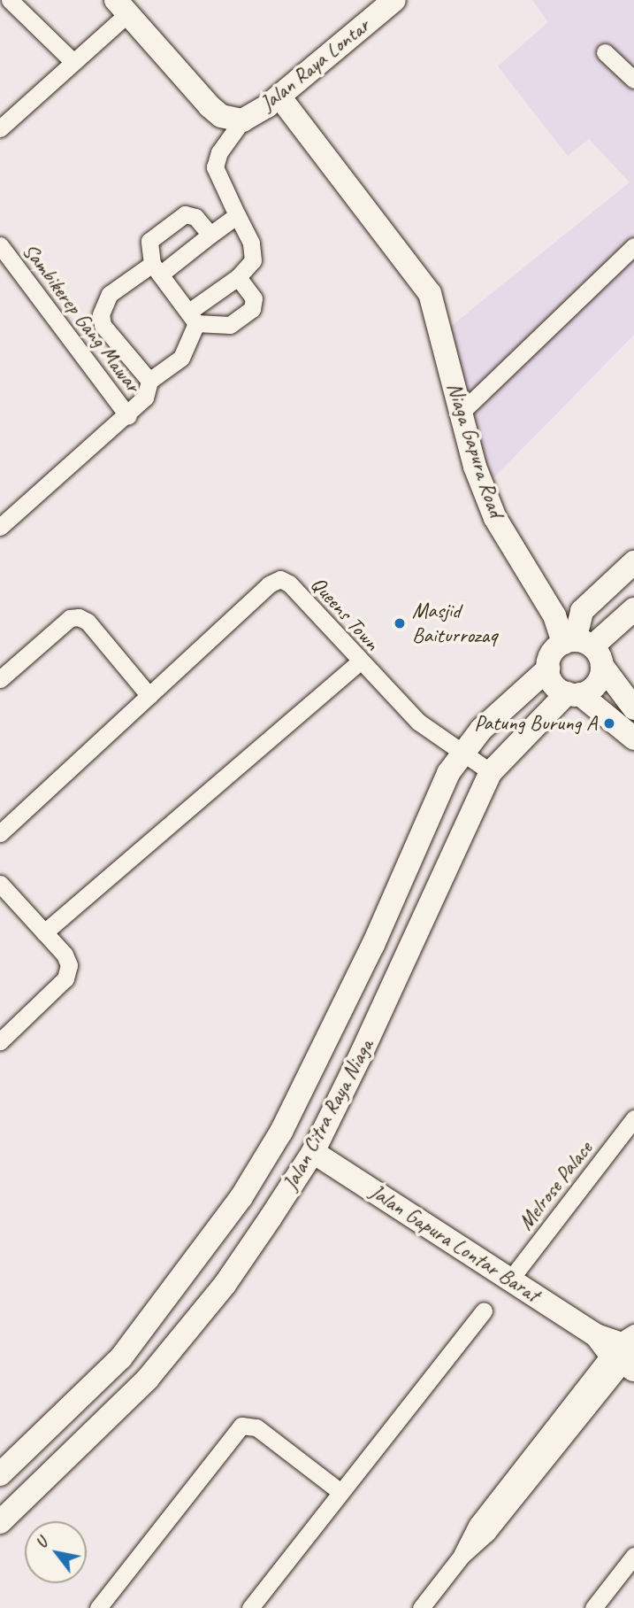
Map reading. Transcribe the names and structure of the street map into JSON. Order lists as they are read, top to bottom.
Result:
{
  "streets": {
    "street": [
      "Jalan Raya Lontar",
      "Sambikerep Gang Mawar",
      "Niaga Gapura Road",
      "Queens Town",
      "Jalan Citra Raya Niaga",
      "Melrose Palace",
      "Jalan Gapura Lontar Barat"
    ]
  },
  "crossings": [
    ["Jalan Raya Lontar", "Niaga Gapura Road"],
    ["Niaga Gapura Road", "Jalan Citra Raya Niaga"],
    ["Queens Town", "Jalan Citra Raya Niaga"],
    ["Jalan Citra Raya Niaga", "Jalan Gapura Lontar Barat"],
    ["Melrose Palace", "Jalan Gapura Lontar Barat"]
  ],
  "places": ["Masjid Baiturrozaq", "Patung Burung A"],
  "north": "top left"
}
